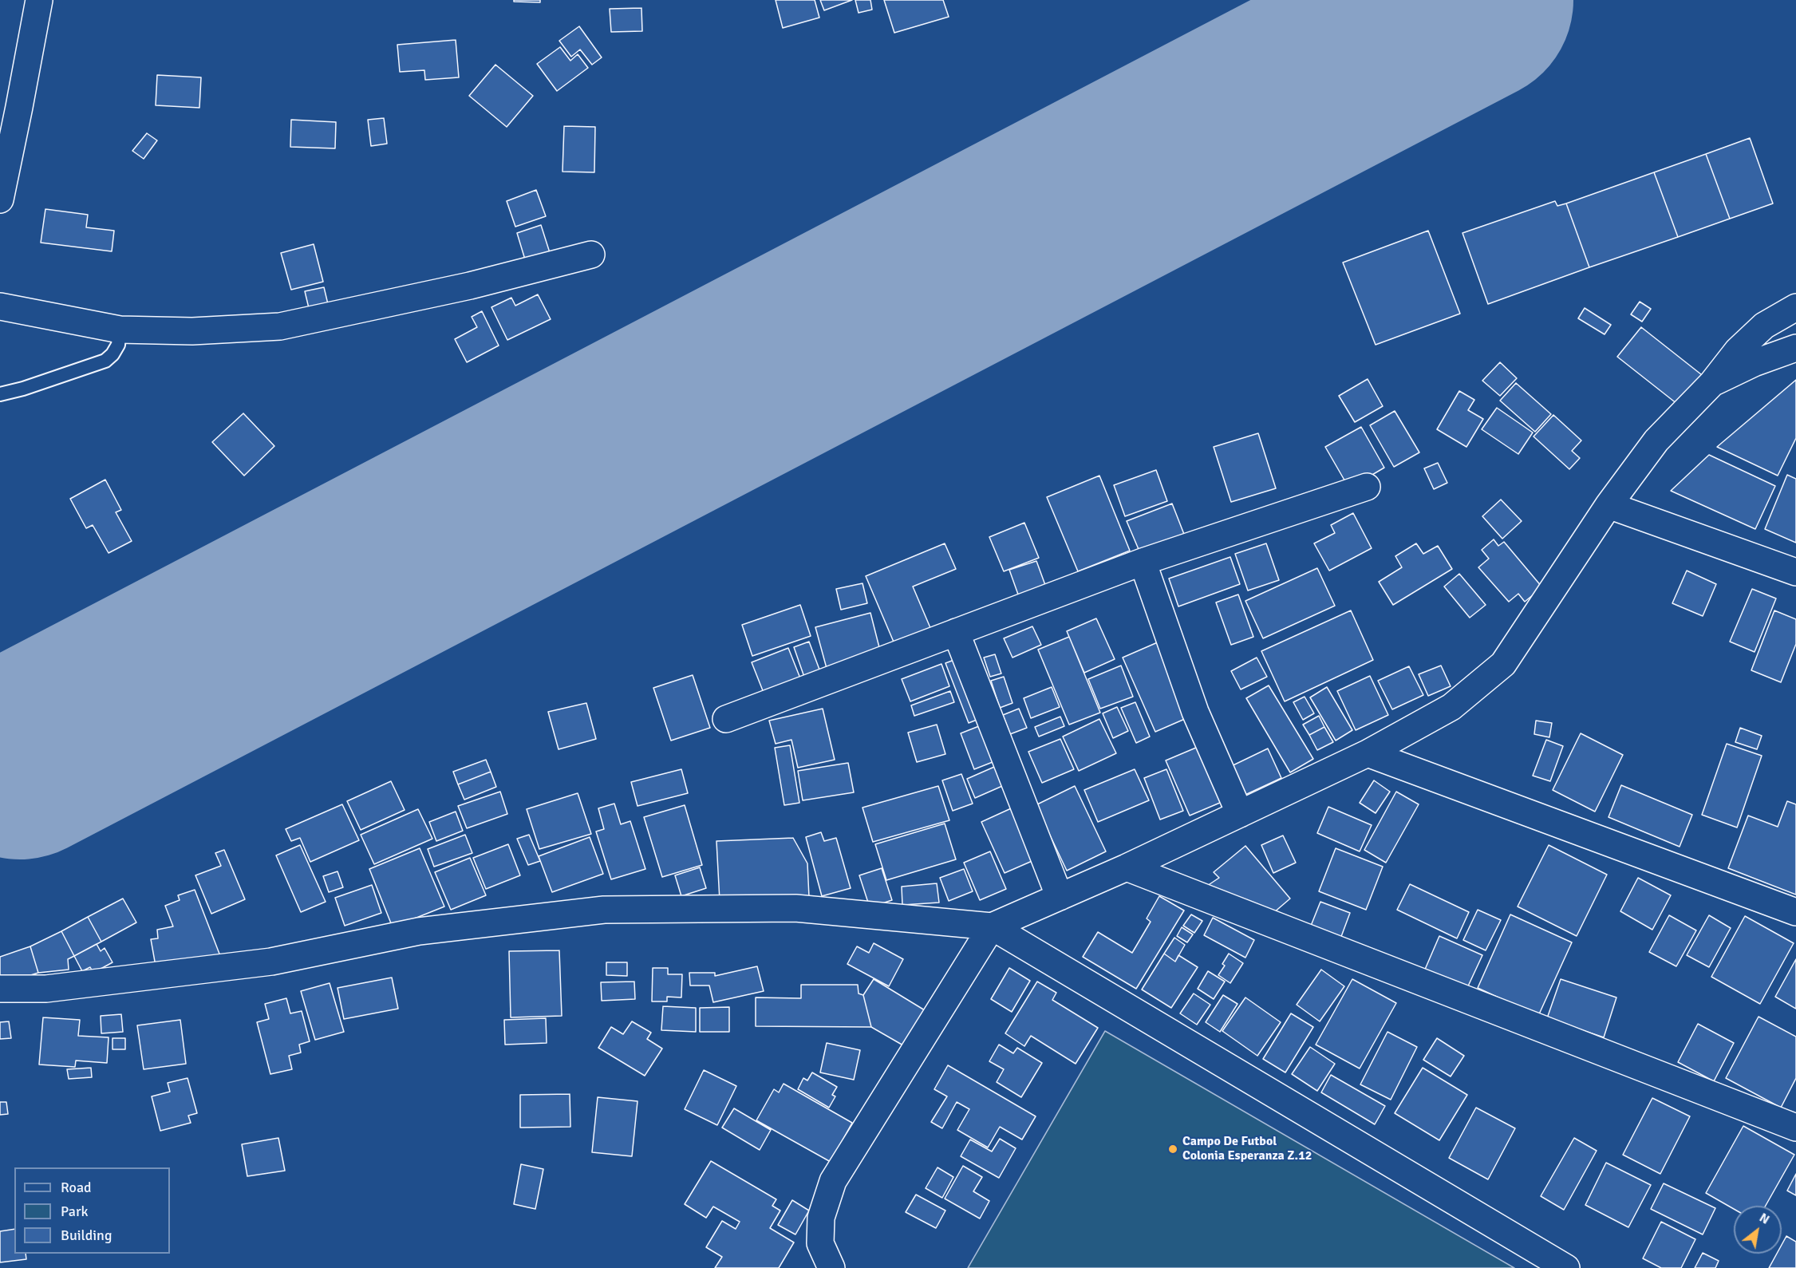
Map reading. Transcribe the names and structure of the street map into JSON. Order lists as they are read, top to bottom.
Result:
{
  "places": ["Campo De Futbol Colonia Esperanza Z.12"],
  "legend": ["Road", "Park", "Building"],
  "north": "top right"
}
